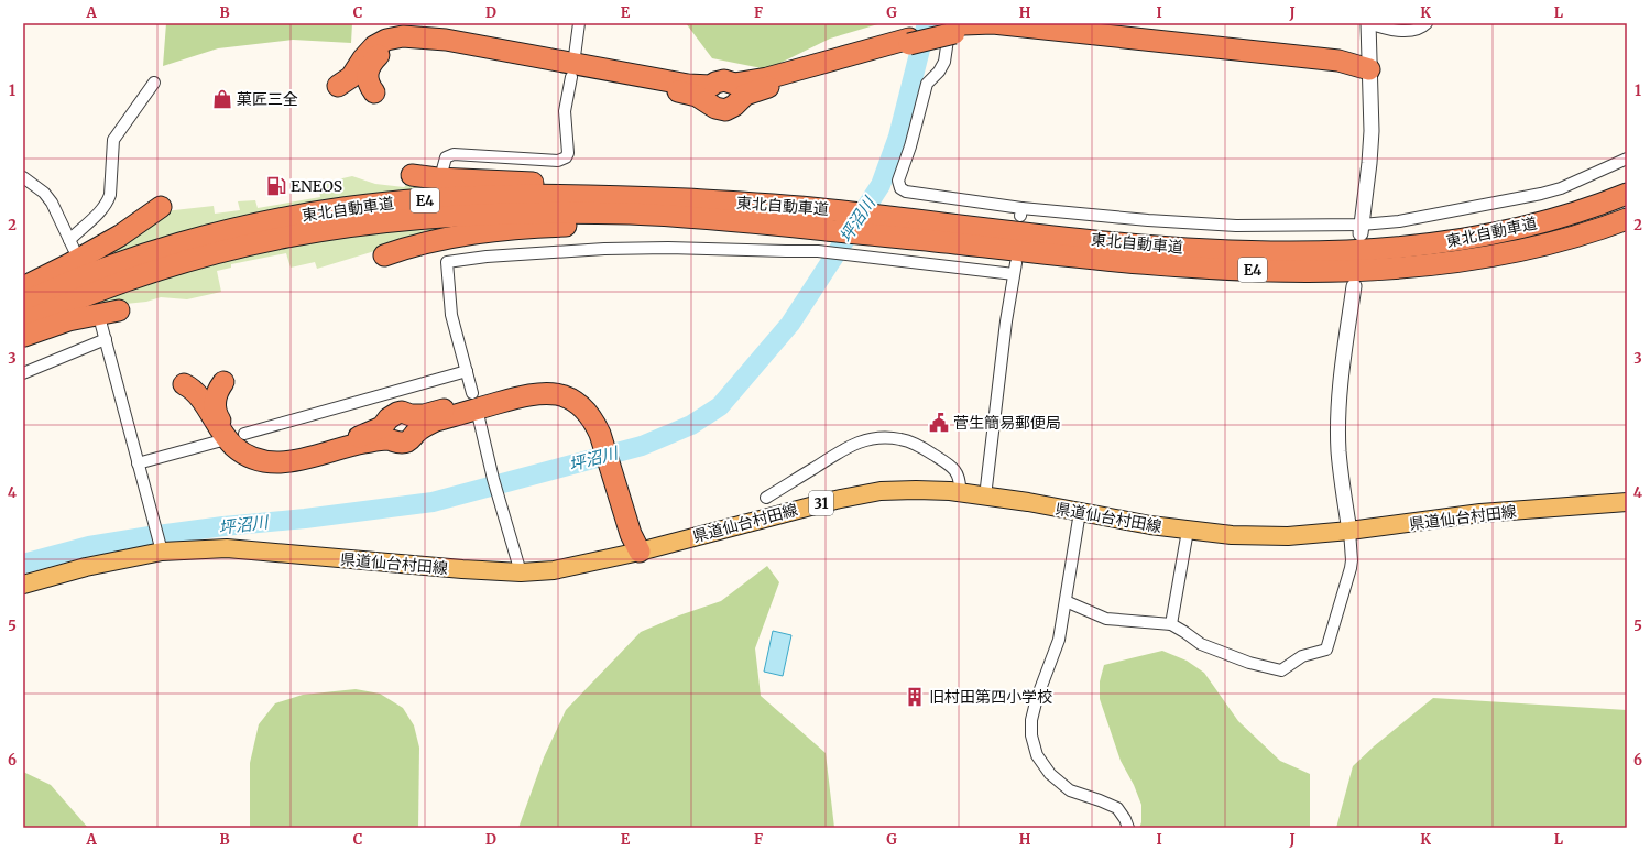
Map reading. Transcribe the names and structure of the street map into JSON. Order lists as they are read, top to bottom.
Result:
{
  "streets": {
    "highway": ["E4", "東北自動車道"],
    "main road": ["31", "県道仙台村田線"]
  },
  "water": ["坪沼川"],
  "places": {
    "shop": ["菓匠三全"],
    "fuel station": ["ENEOS"],
    "public building": ["菅生簡易郵便局"],
    "building": ["旧村田第四小学校"]
  },
  "grid": {
    "columns": [
      "A",
      "B",
      "C",
      "D",
      "E",
      "F",
      "G",
      "H",
      "I",
      "J",
      "K",
      "L"
    ],
    "rows": [
      "1",
      "2",
      "3",
      "4",
      "5",
      "6"
    ]
  }
}
